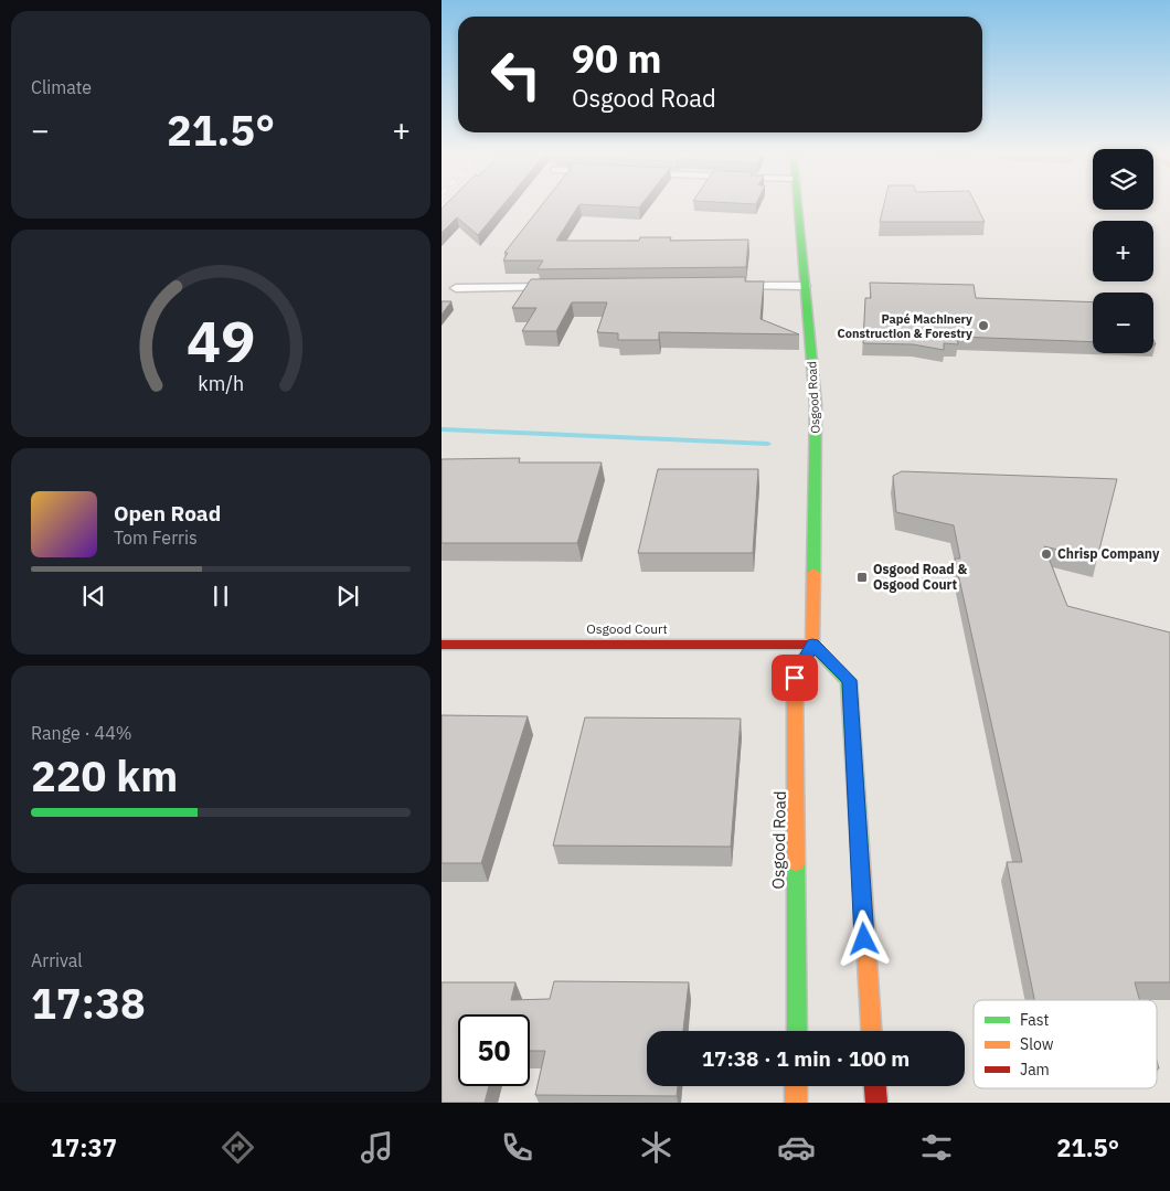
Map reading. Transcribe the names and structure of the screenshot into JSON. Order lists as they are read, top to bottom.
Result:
{
  "streets": {
    "main road": ["Osgood Road", "Osgood Court"]
  },
  "crossings": [
    ["Osgood Road", "Osgood Court"]
  ],
  "places": {
    "other": ["Papé Machinery Construction & Forestry", "Chrisp Company"],
    "transit": ["Osgood Road & Osgood Court"]
  },
  "legend": ["Fast", "Slow", "Jam"],
  "page": {
    "tile": [
      "Climate",
      ["Range · 44%", "220 km"],
      ["Arrival", "17:38"]
    ],
    "turn": ["90 m", "Osgood Road"],
    "heat": ["−", "21.5°", "+"],
    "map_buttons": ["+", "−"],
    "song": ["Open Road", "Tom Ferris"],
    "limit": "50",
    "trip": "17:38 · 1 min · 100 m",
    "tabs": ["17:37", "21.5°"],
    "gauge": ["49", "km/h"]
  }
}
